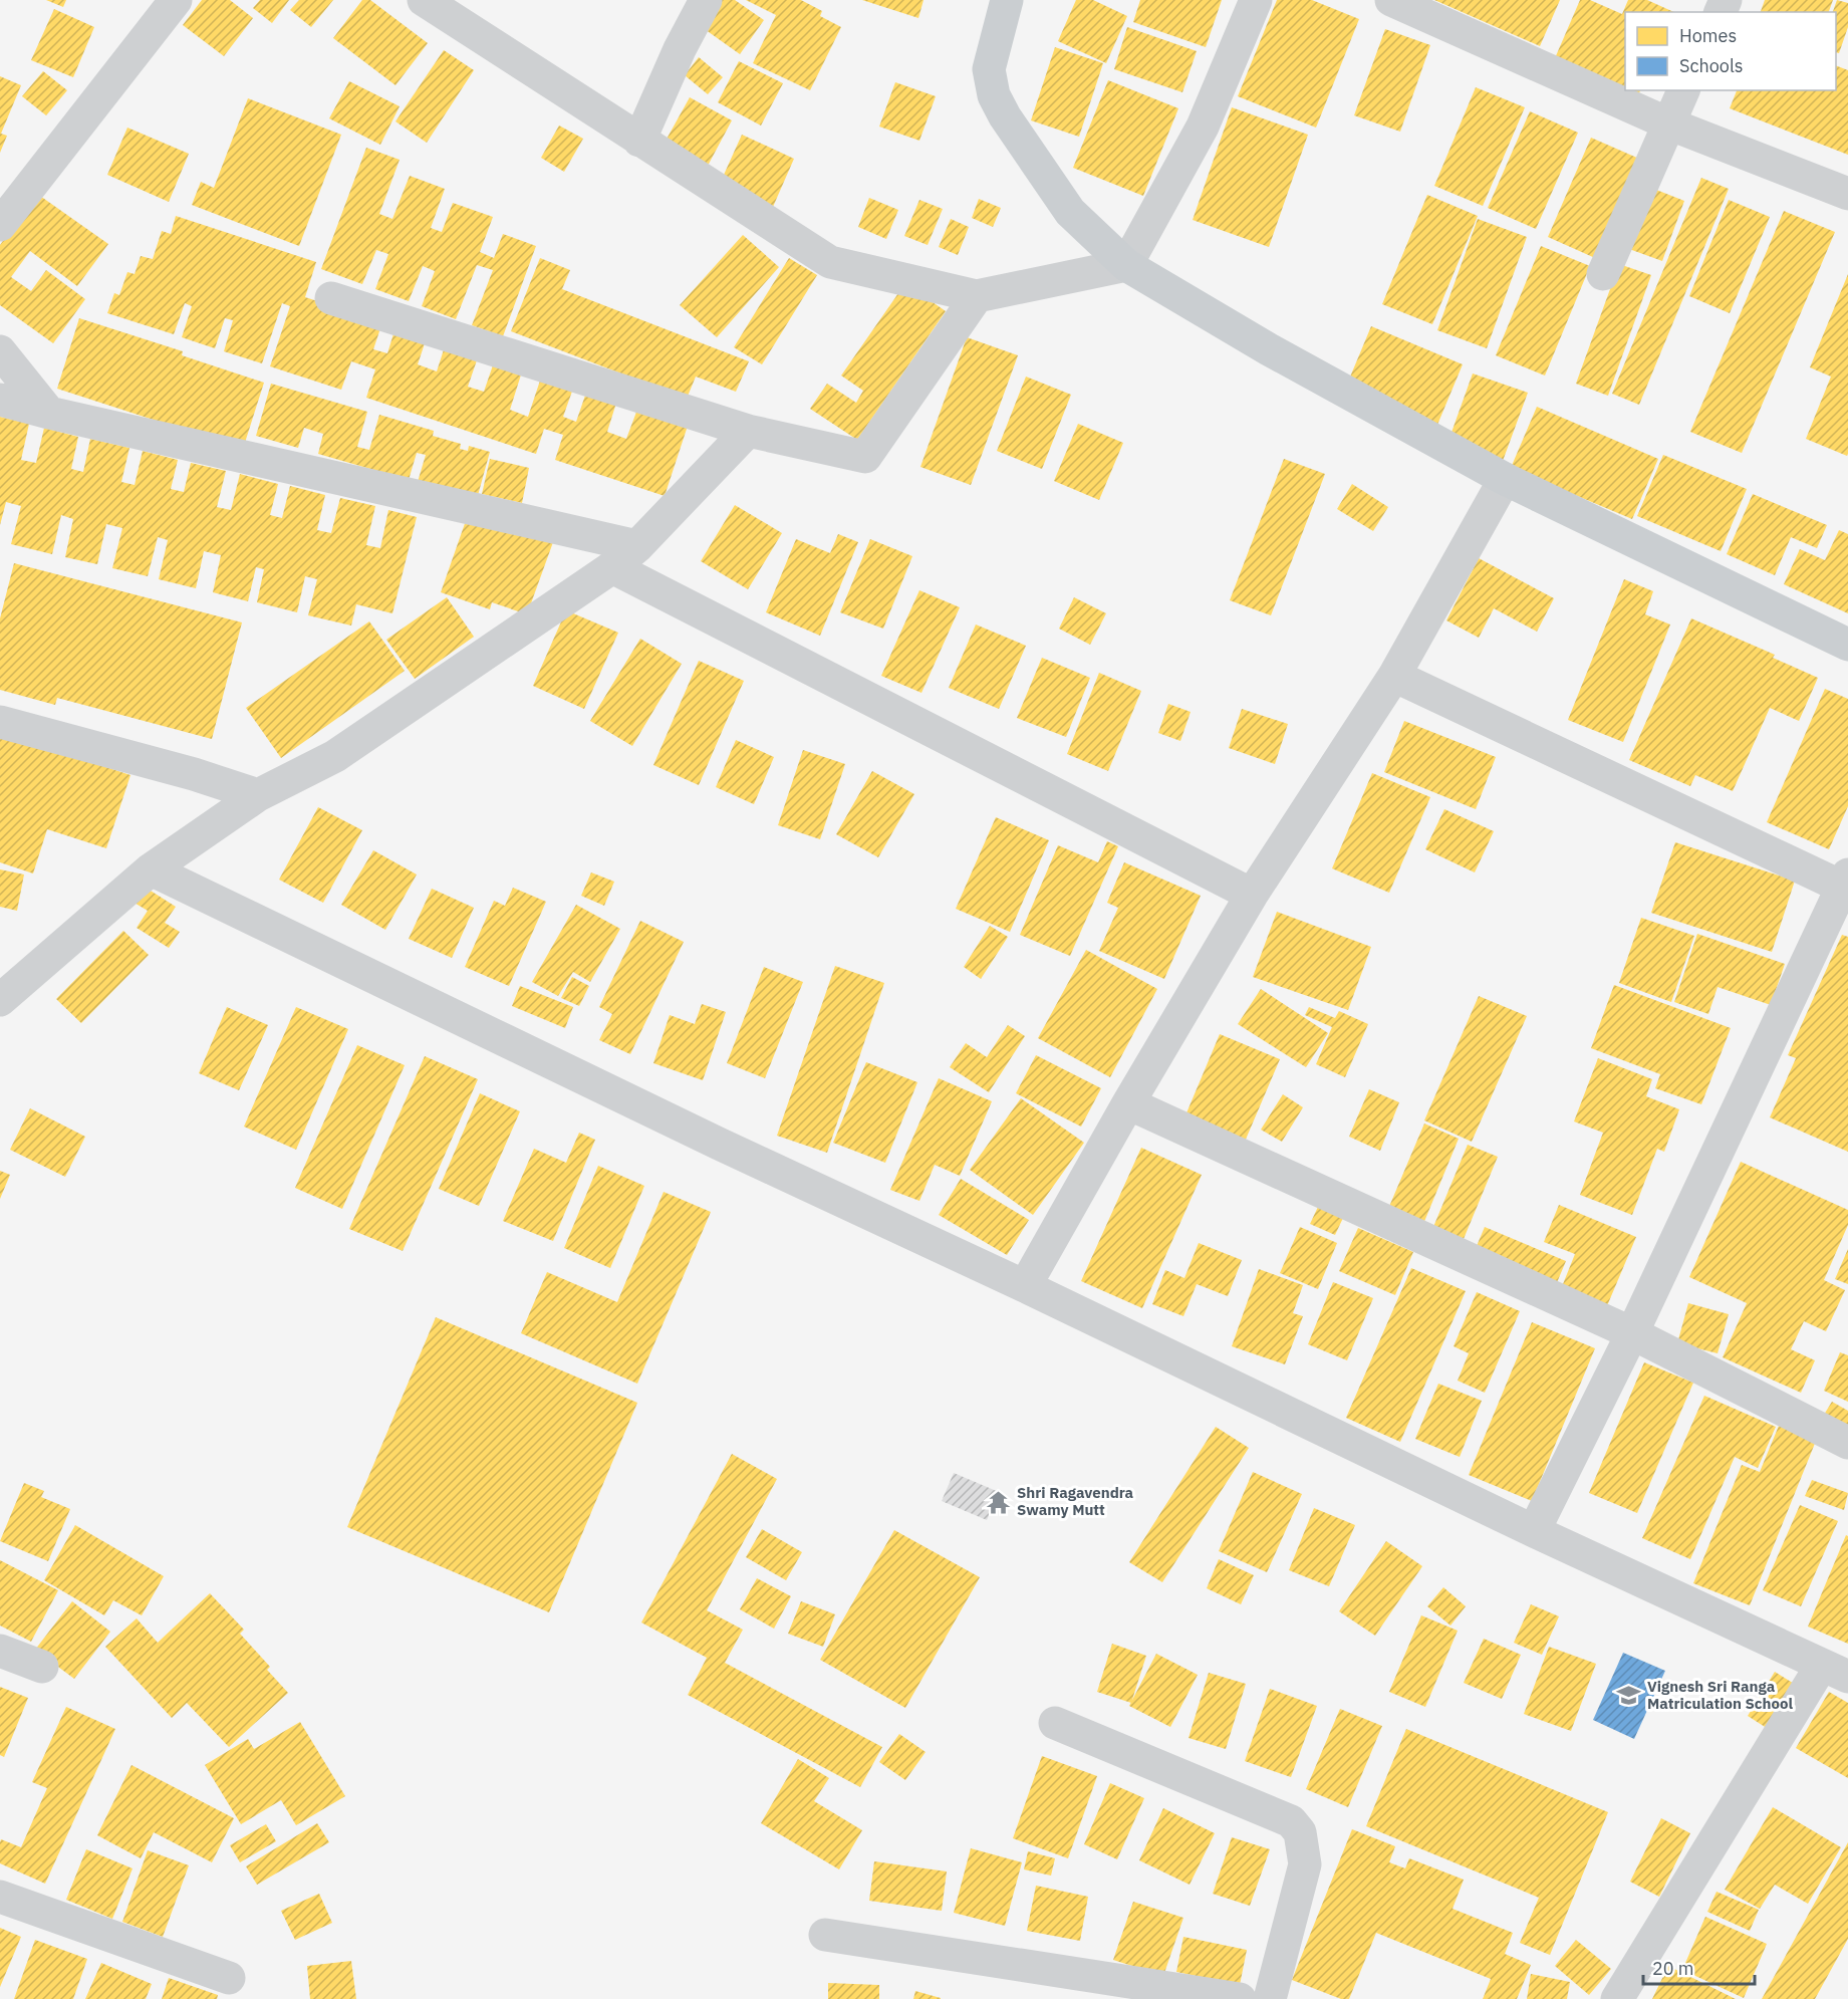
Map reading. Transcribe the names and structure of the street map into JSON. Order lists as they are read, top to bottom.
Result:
{
  "places": {
    "temple": ["Shri Ragavendra Swamy Mutt"],
    "school or university": ["Vignesh Sri Ranga Matriculation School"]
  },
  "legend": ["Homes", "Schools"],
  "scale_bar": "20 m"
}
